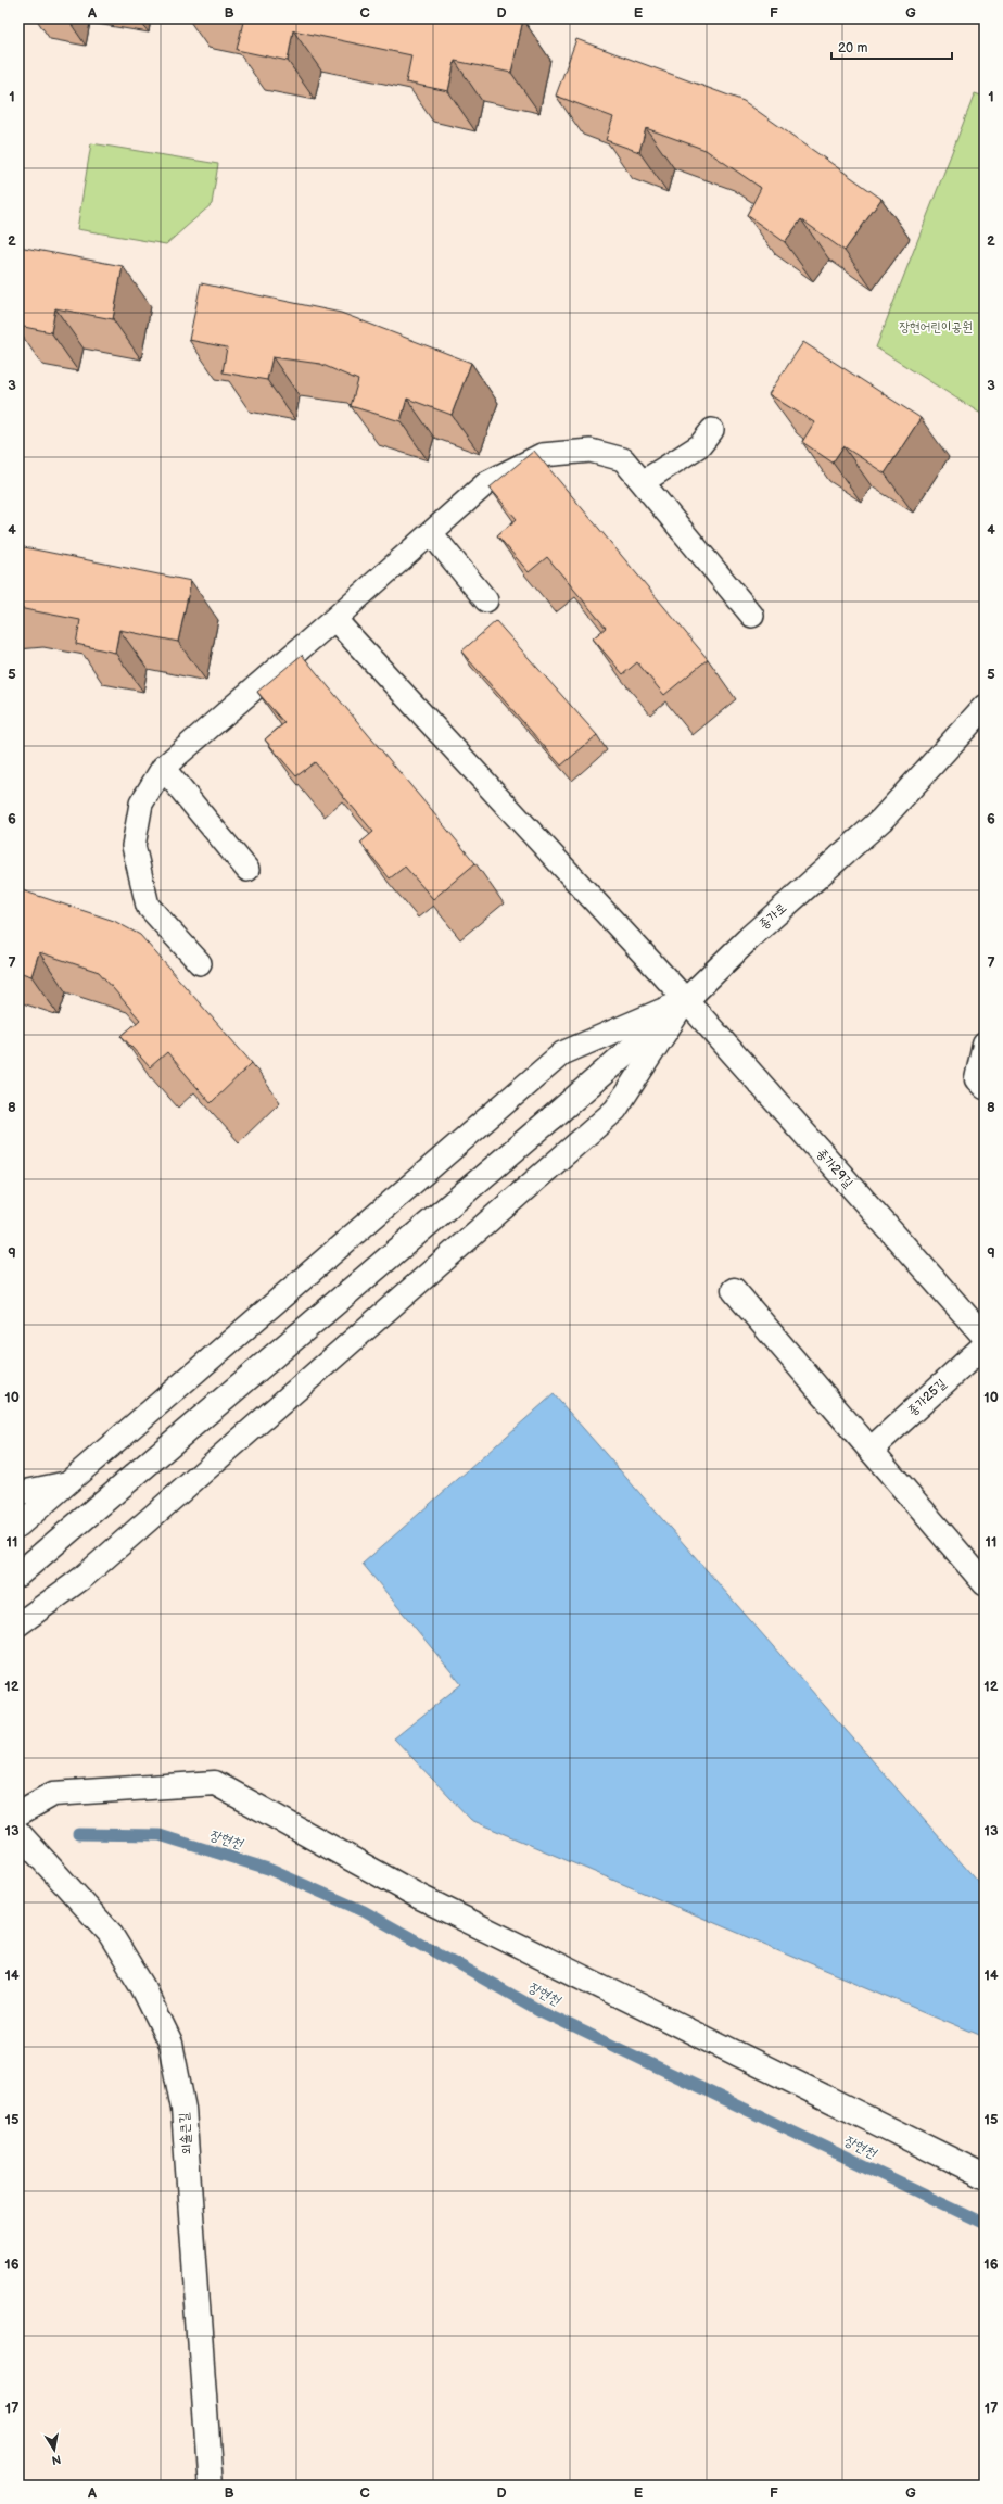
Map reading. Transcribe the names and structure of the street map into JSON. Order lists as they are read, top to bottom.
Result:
{
  "streets": {
    "street": [
      "종가로",
      "종가29길",
      "종가25길",
      "외솔큰길"
    ]
  },
  "crossings": [
    ["종가로", "종가29길"]
  ],
  "water": ["장현천"],
  "parks": ["장현어린이공원"],
  "scale_bar": "20 m",
  "north": "bottom",
  "grid": {
    "columns": [
      "A",
      "B",
      "C",
      "D",
      "E",
      "F",
      "G"
    ],
    "rows": [
      "1",
      "2",
      "3",
      "4",
      "5",
      "6",
      "7",
      "8",
      "9",
      "10",
      "11",
      "12",
      "13",
      "14",
      "15",
      "16",
      "17"
    ]
  }
}
